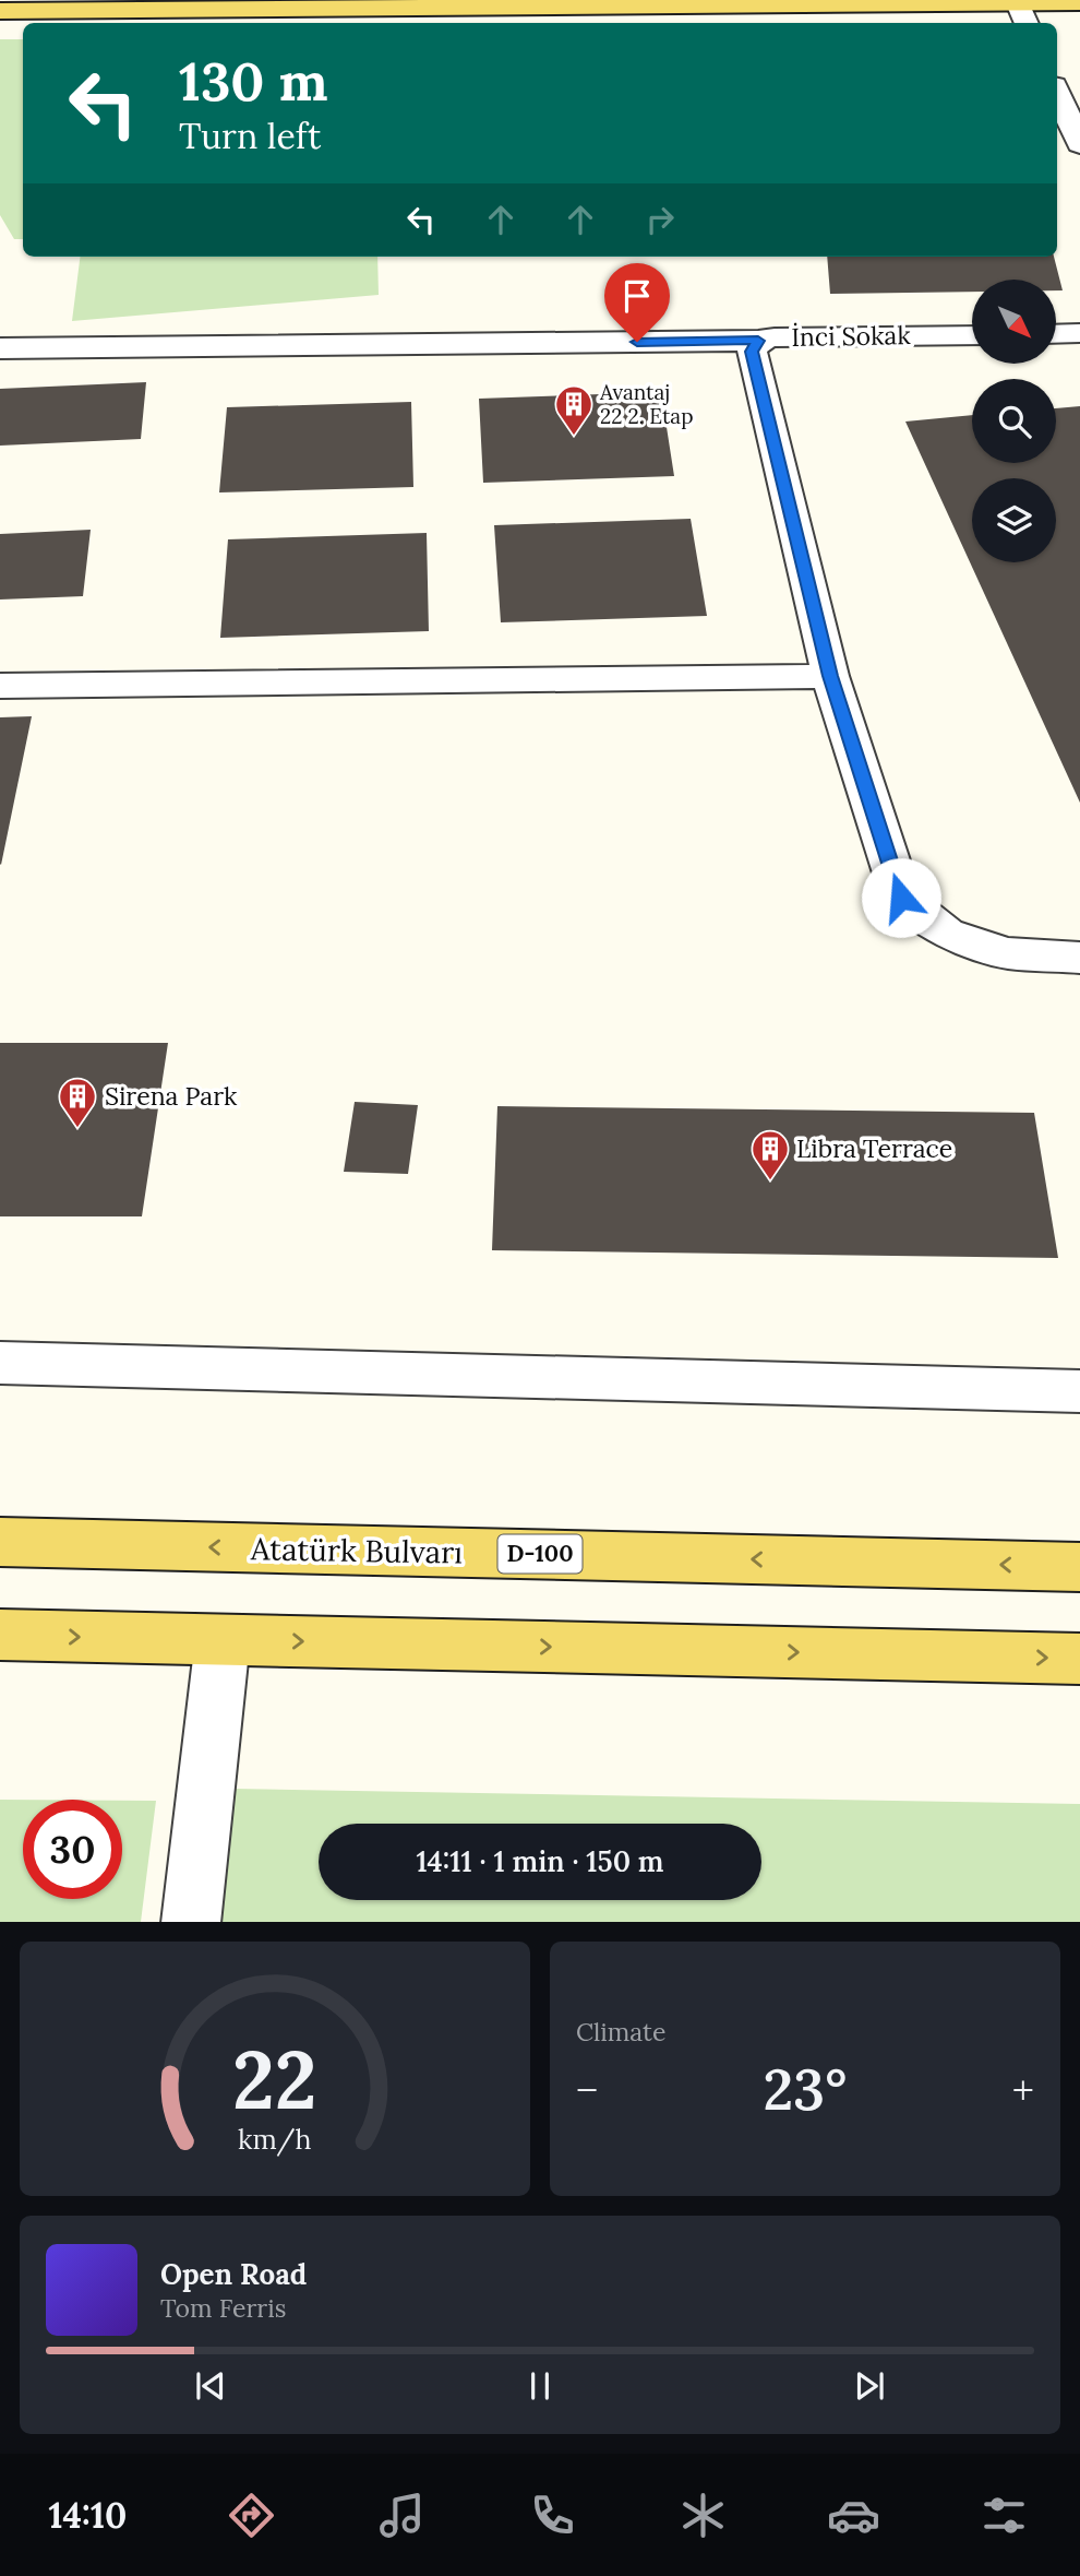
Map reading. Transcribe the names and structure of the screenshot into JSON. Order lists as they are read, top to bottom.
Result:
{
  "streets": {
    "main road": ["Atatürk Bulvarı", "D-100"],
    "street": ["İnci Sokak"]
  },
  "places": {
    "building": ["Avantaj 22 2. Etap", "Sirena Park", "Libra Terrace"]
  },
  "north": "bottom right",
  "page": {
    "turn": ["130 m", "Turn left"],
    "limit": "30",
    "trip": "14:11 · 1 min · 150 m",
    "tile": "Climate",
    "heat": ["−", "23°", "+"],
    "song": ["Open Road", "Tom Ferris"],
    "tabs": "14:10",
    "gauge": ["22", "km/h"]
  }
}
